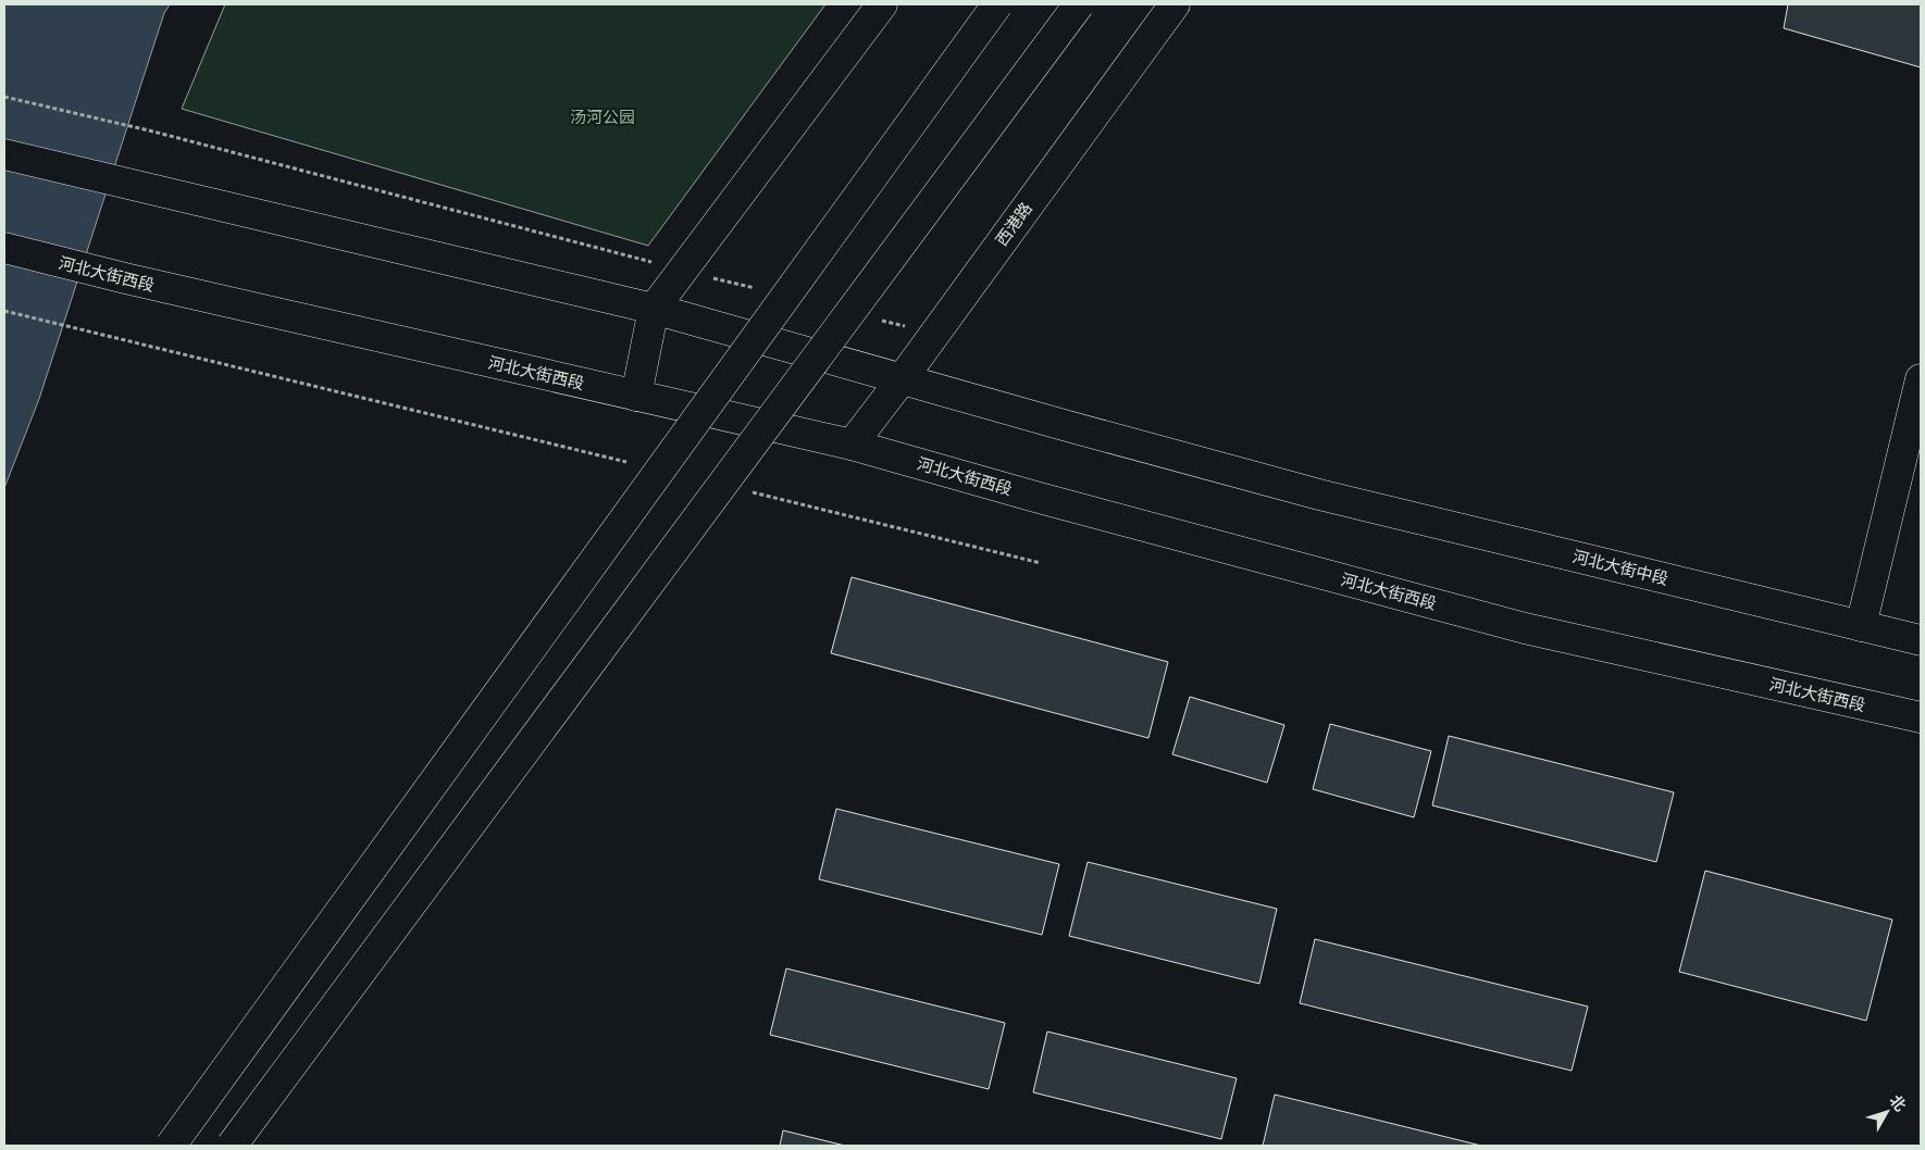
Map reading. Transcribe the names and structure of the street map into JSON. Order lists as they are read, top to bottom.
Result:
{
  "streets": {
    "main road": ["西港路", "河北大街西段", "河北大街中段"]
  },
  "crossings": [
    ["西港路", "河北大街西段"],
    ["西港路", "河北大街中段"]
  ],
  "parks": ["汤河公园"],
  "north": "top right"
}
